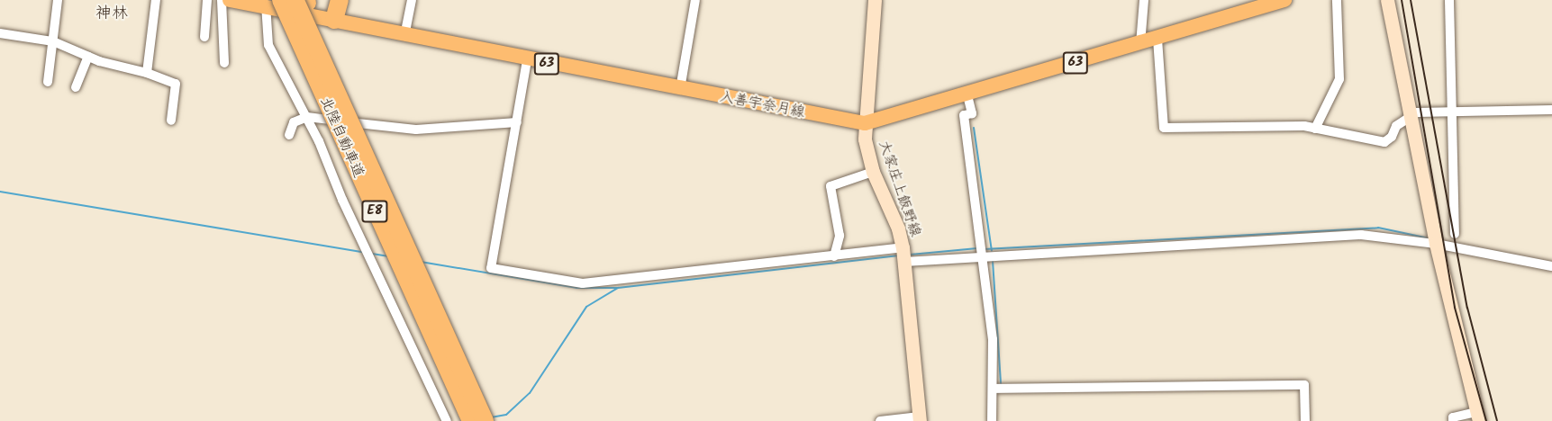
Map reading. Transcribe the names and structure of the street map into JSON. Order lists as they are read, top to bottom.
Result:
{
  "streets": {
    "highway": ["北陸自動車道", "E8"],
    "main road": ["63", "入善宇奈月線", "大家庄上飯野線"]
  },
  "crossings": [
    ["入善宇奈月線", "北陸自動車道"],
    ["入善宇奈月線", "大家庄上飯野線"]
  ],
  "districts": ["神林"]
}
